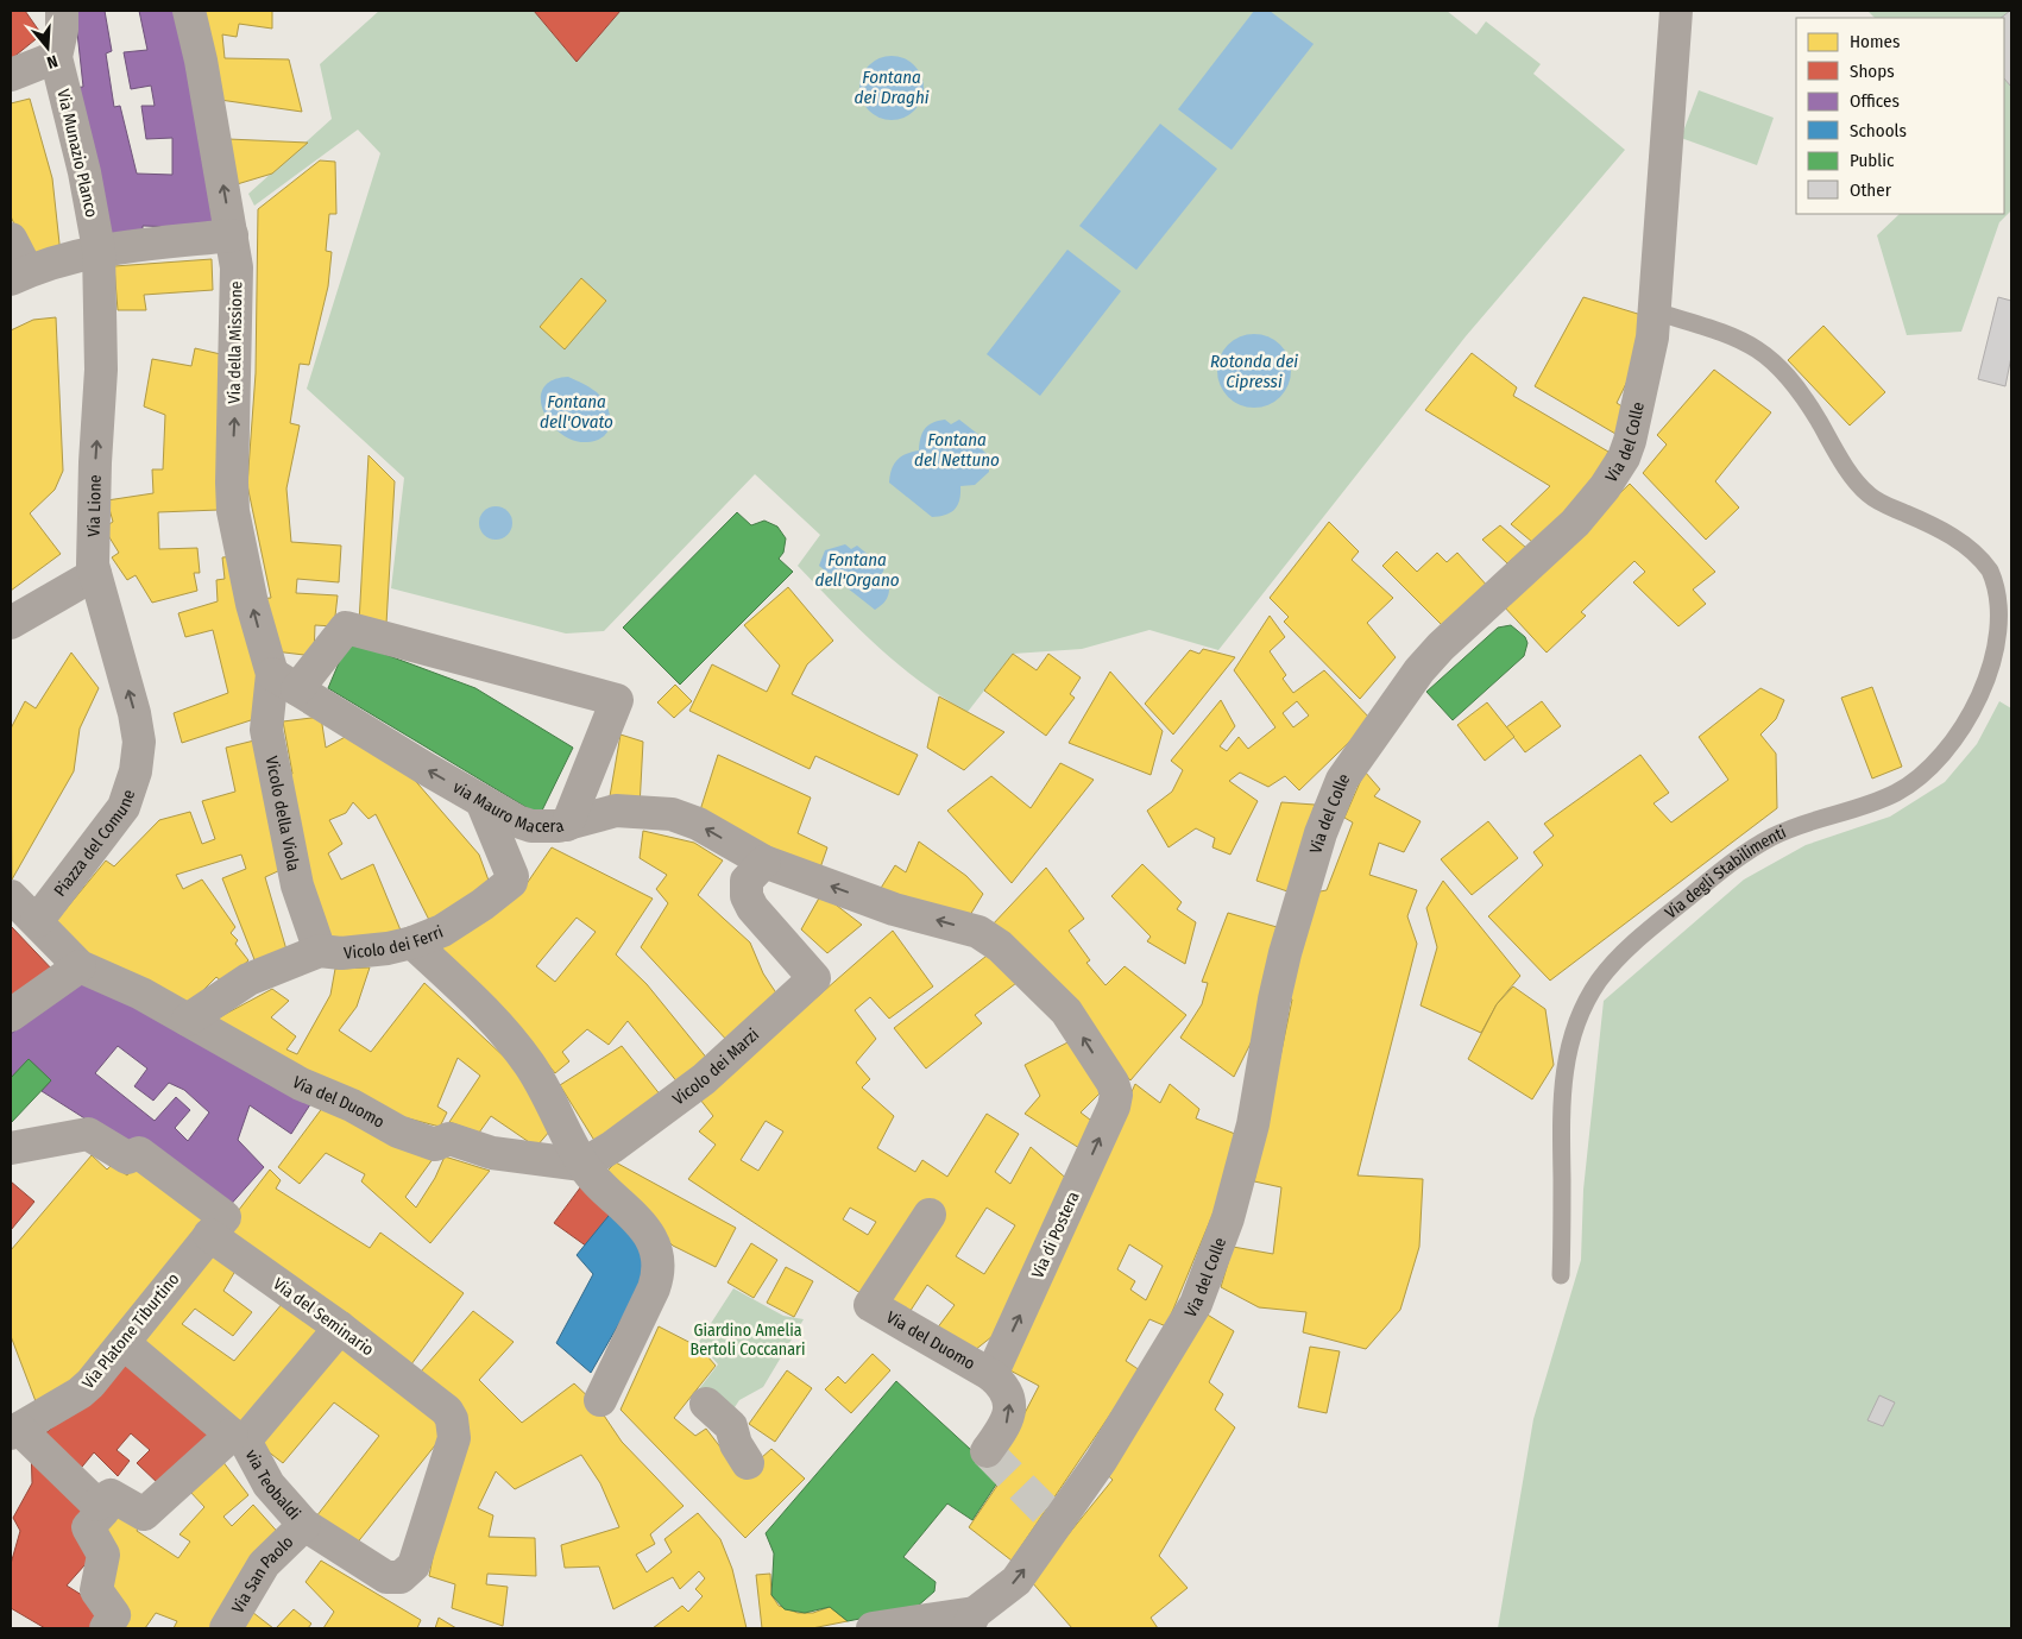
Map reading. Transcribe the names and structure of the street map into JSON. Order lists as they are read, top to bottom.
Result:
{
  "streets": {
    "street": [
      "Via Munazio Planco",
      "Via della Missione",
      "Via del Colle",
      "Via Lione",
      "via Mauro Macera",
      "Vicolo della Viola",
      "Piazza del Comune",
      "Vicolo dei Ferri",
      "Vicolo dei Marzi",
      "Via del Duomo",
      "Via di Postera",
      "Via del Seminario",
      "Via Platone Tiburtino",
      "via Teobaldi",
      "Via San Paolo"
    ],
    "lane": ["Via degli Stabilimenti"]
  },
  "crossings": [
    ["Via Munazio Planco", "Via Lione"],
    ["Via della Missione", "via Mauro Macera"],
    ["Via della Missione", "Vicolo della Viola"],
    ["Via del Colle", "Via degli Stabilimenti"],
    ["Via Lione", "Piazza del Comune"],
    ["via Mauro Macera", "Vicolo della Viola"],
    ["via Mauro Macera", "Vicolo dei Ferri"],
    ["via Mauro Macera", "Vicolo dei Marzi"],
    ["via Mauro Macera", "Via di Postera"],
    ["Vicolo della Viola", "Vicolo dei Ferri"],
    ["Vicolo dei Ferri", "Via del Duomo"],
    ["Vicolo dei Marzi", "Via del Duomo"],
    ["Via del Duomo", "Via di Postera"],
    ["Via del Seminario", "Via Platone Tiburtino"],
    ["Via del Seminario", "via Teobaldi"],
    ["Via Platone Tiburtino", "via Teobaldi"],
    ["via Teobaldi", "Via San Paolo"]
  ],
  "one_way": [
    "Via della Missione",
    "Via del Colle",
    "Via Lione",
    "via Mauro Macera",
    "Via di Postera"
  ],
  "water": [
    "Fontana dei Draghi",
    "Rotonda dei Cipressi",
    "Fontana dell'Ovato",
    "Fontana del Nettuno",
    "Fontana dell'Organo"
  ],
  "parks": ["Giardino Amelia Bertoli Coccanari"],
  "legend": [
    "Homes",
    "Shops",
    "Offices",
    "Schools",
    "Public",
    "Other"
  ],
  "north": "bottom"
}
